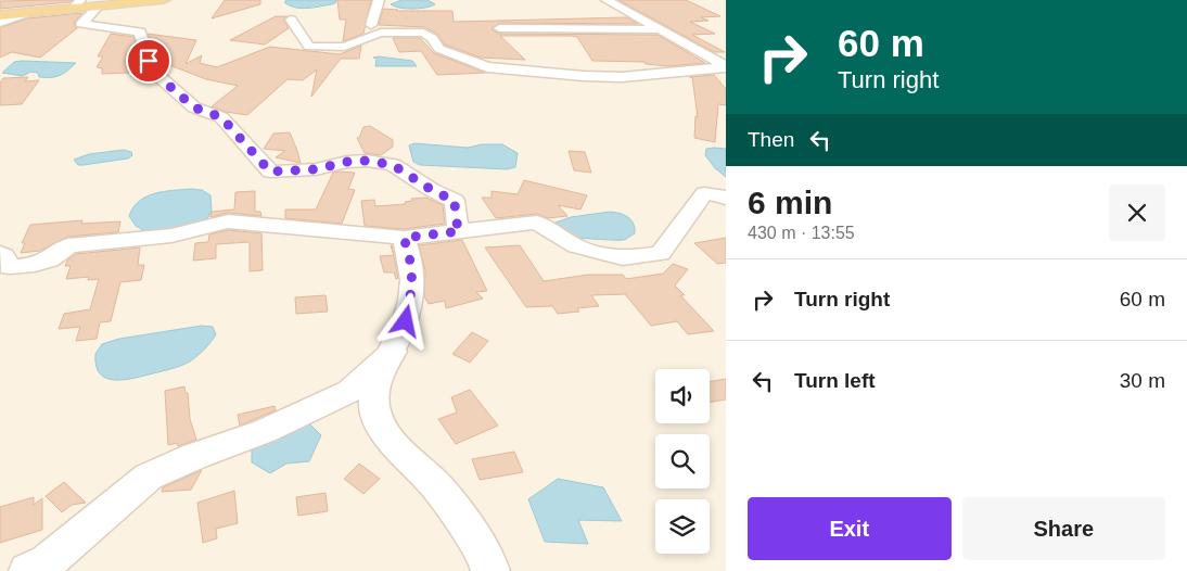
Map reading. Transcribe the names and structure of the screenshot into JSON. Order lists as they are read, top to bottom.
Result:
{
  "page": {
    "turn": ["60 m", "Turn right"],
    "then": "Then",
    "heading": ["6 min", "430 m · 13:55"],
    "list": [
      {
        "name": "Turn right",
        "value": "60 m"
      },
      {
        "name": "Turn left",
        "value": "30 m"
      }
    ],
    "buttons": ["Exit", "Share"]
  }
}
